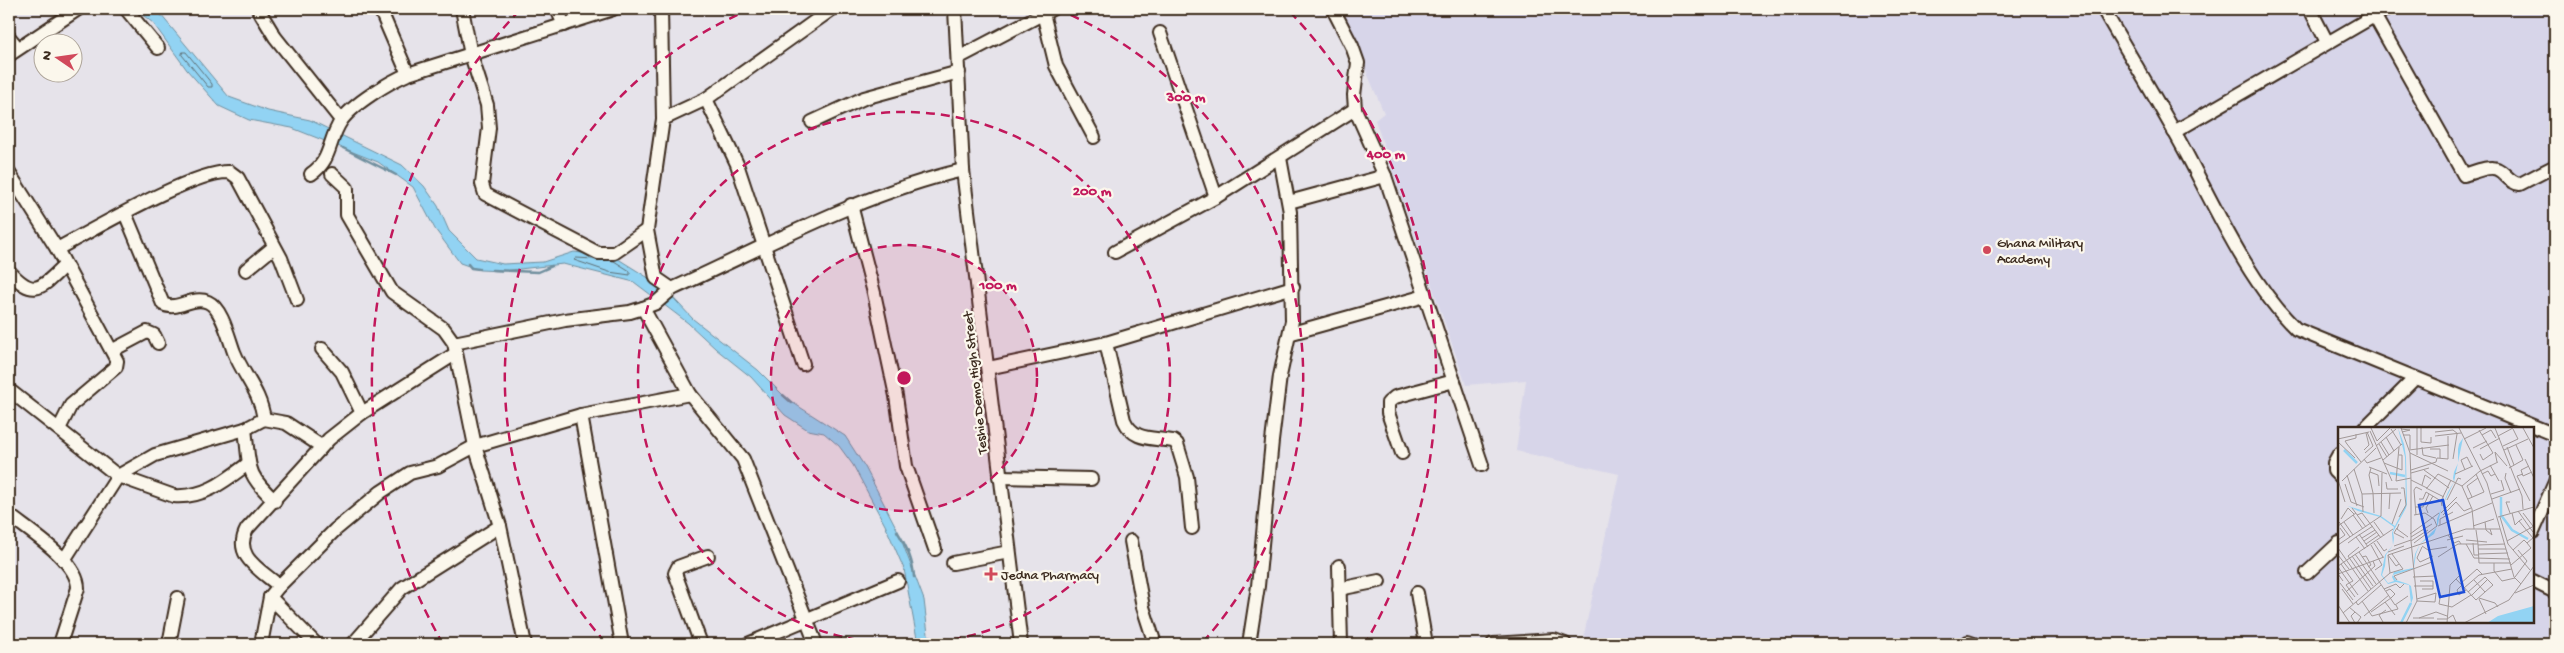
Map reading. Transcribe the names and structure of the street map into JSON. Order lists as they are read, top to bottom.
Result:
{
  "streets": {
    "street": ["Teshie Demo High Street"]
  },
  "places": {
    "other": ["Ghana Military Academy"],
    "health": ["Jedna Pharmacy"]
  },
  "north": "left",
  "rings": [
    "300 m",
    "400 m",
    "200 m",
    "100 m"
  ]
}
